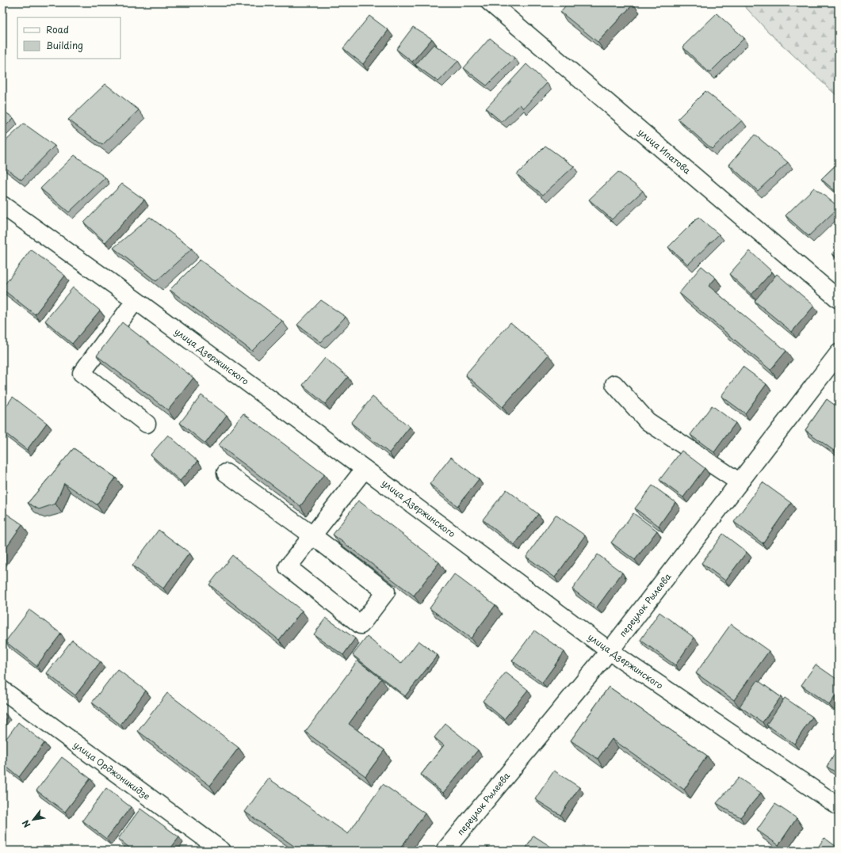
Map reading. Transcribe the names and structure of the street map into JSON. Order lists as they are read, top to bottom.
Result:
{
  "streets": {
    "street": [
      "улица Ипатова",
      "улица Дзержинского",
      "переулок Рылеева",
      "улица Орджоникидзе"
    ]
  },
  "crossings": [
    ["улица Дзержинского", "переулок Рылеева"]
  ],
  "legend": ["Road", "Building"],
  "north": "bottom left"
}
